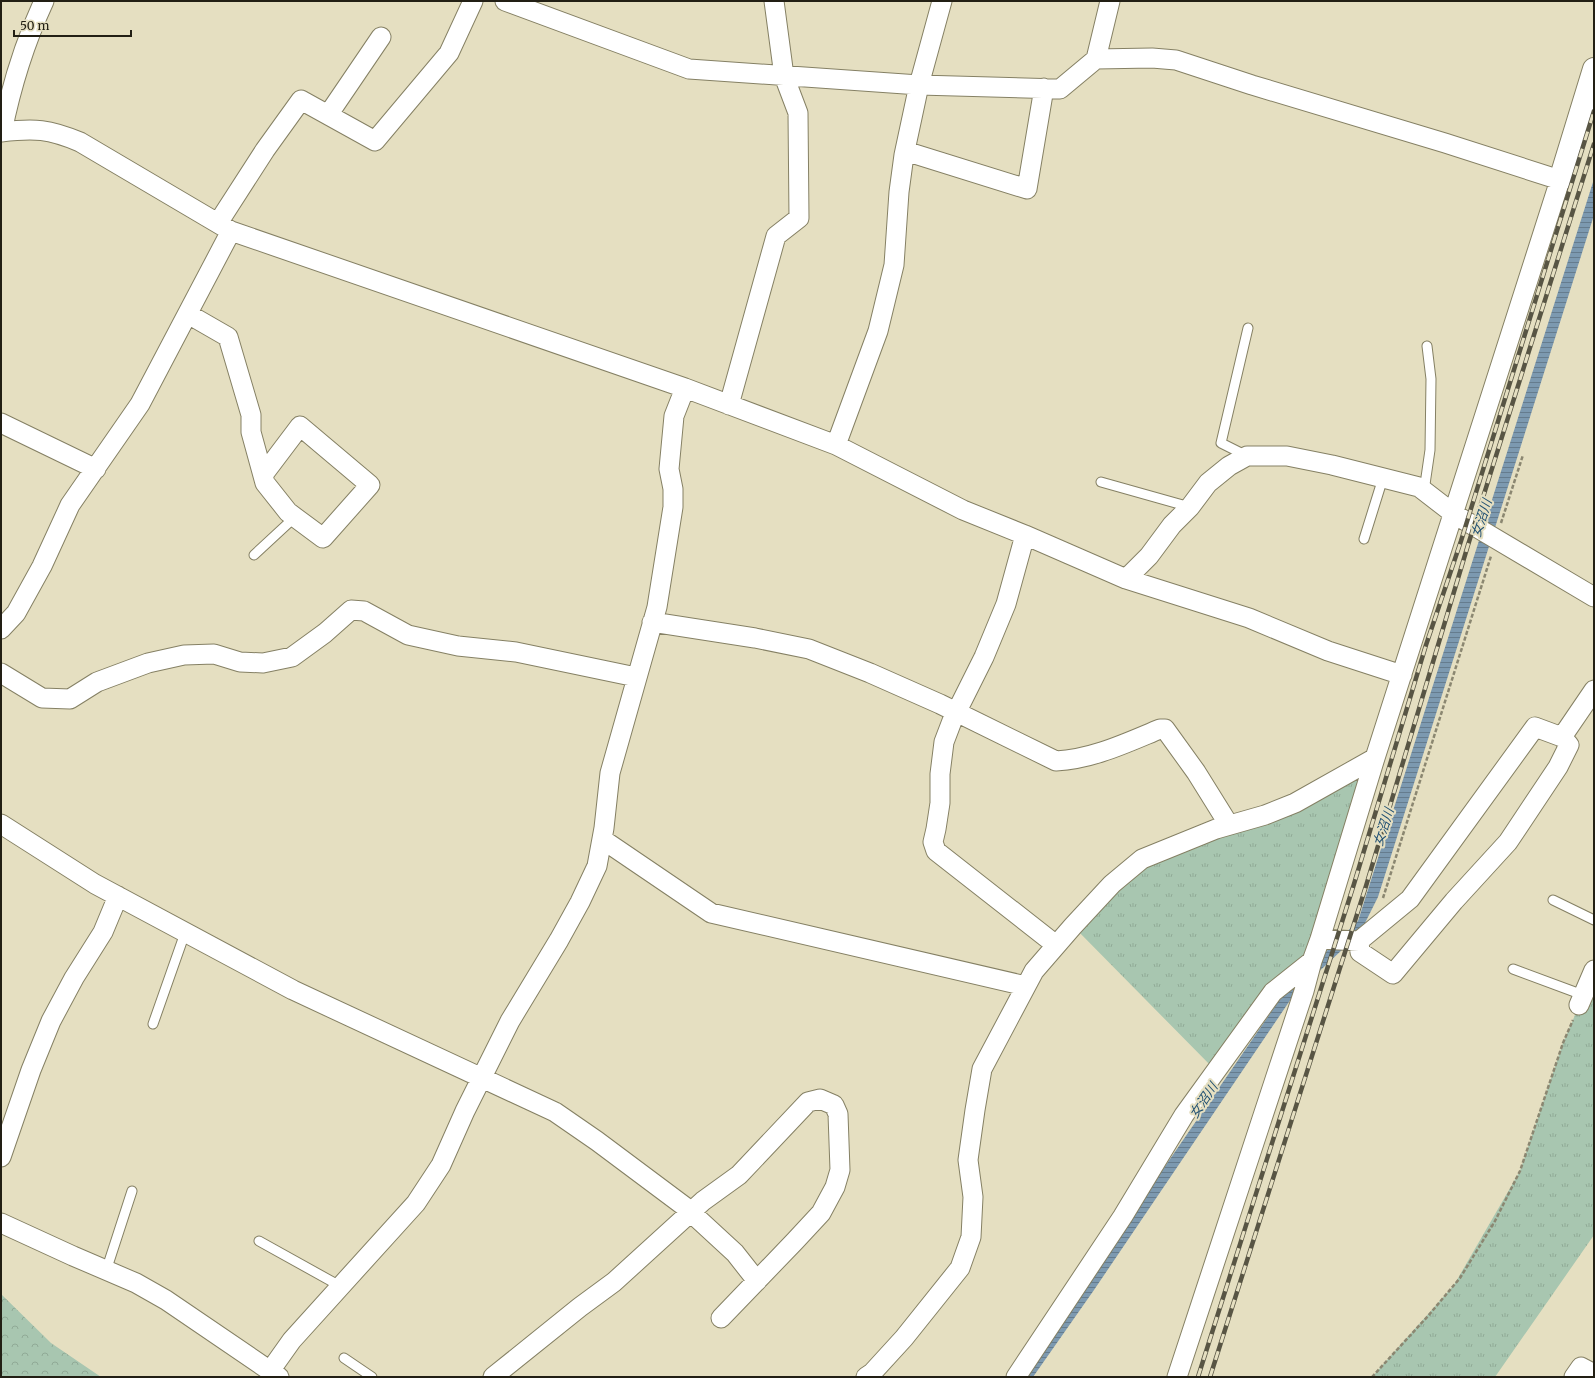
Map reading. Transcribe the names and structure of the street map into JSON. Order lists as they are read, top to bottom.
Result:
{
  "water": ["女沼川"],
  "scale_bar": "50 m"
}
